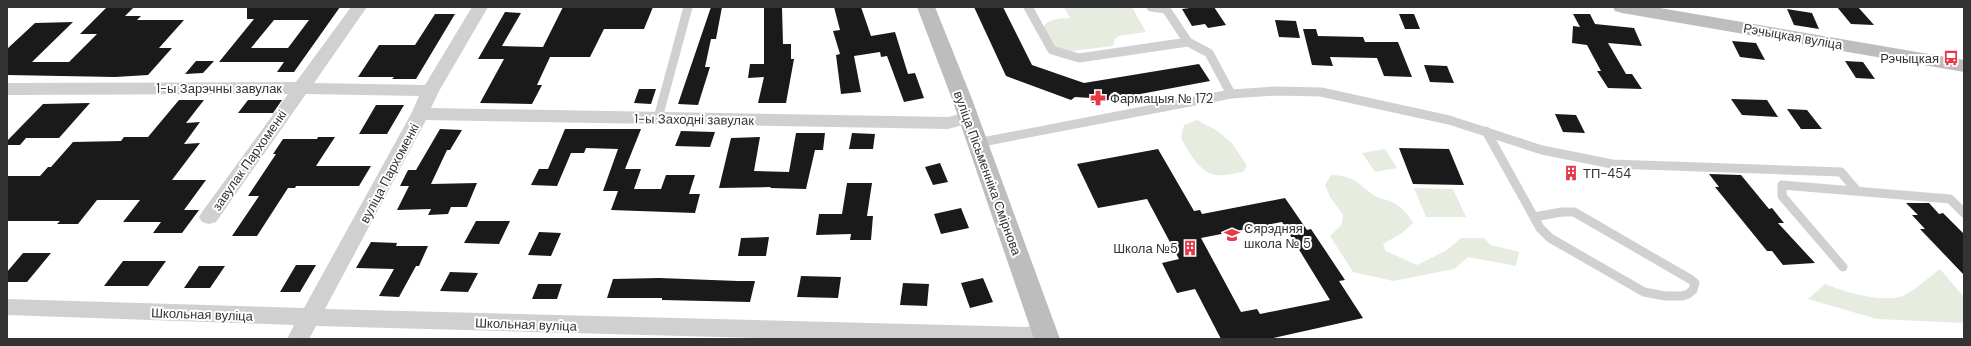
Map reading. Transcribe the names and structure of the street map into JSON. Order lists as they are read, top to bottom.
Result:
{
  "streets": {
    "main road": ["Рэчыцкая вуліца", "вуліца Пісьменніка Смірнова"],
    "street": [
      "1-ы Зарэчны завулак",
      "1-ы Заходні завулак",
      "завулак Пархоменкі",
      "вуліца Пархоменкі",
      "Школьная вуліца"
    ]
  },
  "crossings": [
    ["1-ы Зарэчны завулак", "завулак Пархоменкі"],
    ["1-ы Зарэчны завулак", "вуліца Пархоменкі"],
    ["1-ы Заходні завулак", "вуліца Пархоменкі"],
    ["1-ы Заходні завулак", "вуліца Пісьменніка Смірнова"],
    ["вуліца Пархоменкі", "Школьная вуліца"],
    ["вуліца Пісьменніка Смірнова", "Школьная вуліца"]
  ],
  "places": {
    "bus stop": ["Рэчыцкая"],
    "pharmacy": ["Фармацыя № 172"],
    "building": ["ТП-454", "Школа №5"],
    "school or university": ["Сярэдняя школа № 5"]
  }
}
